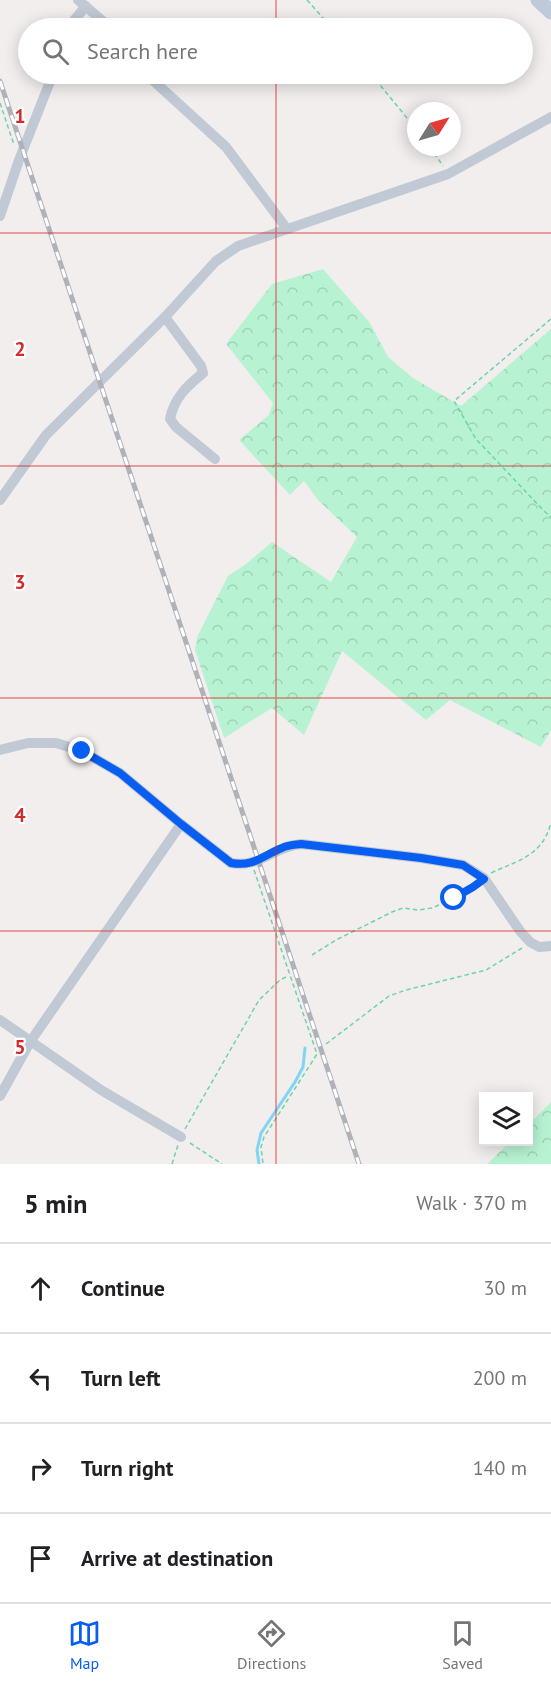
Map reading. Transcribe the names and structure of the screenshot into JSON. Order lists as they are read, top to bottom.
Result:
{
  "north": "top right",
  "page": {
    "search": "Search here",
    "heading": ["5 min", "Walk · 370 m"],
    "list": [
      ["Continue", "30 m"],
      ["Turn left", "200 m"],
      ["Turn right", "140 m"],
      "Arrive at destination"
    ],
    "nav": ["Map", "Directions", "Saved"]
  },
  "grid": {
    "rows": [
      "1",
      "2",
      "3",
      "4",
      "5"
    ]
  }
}
